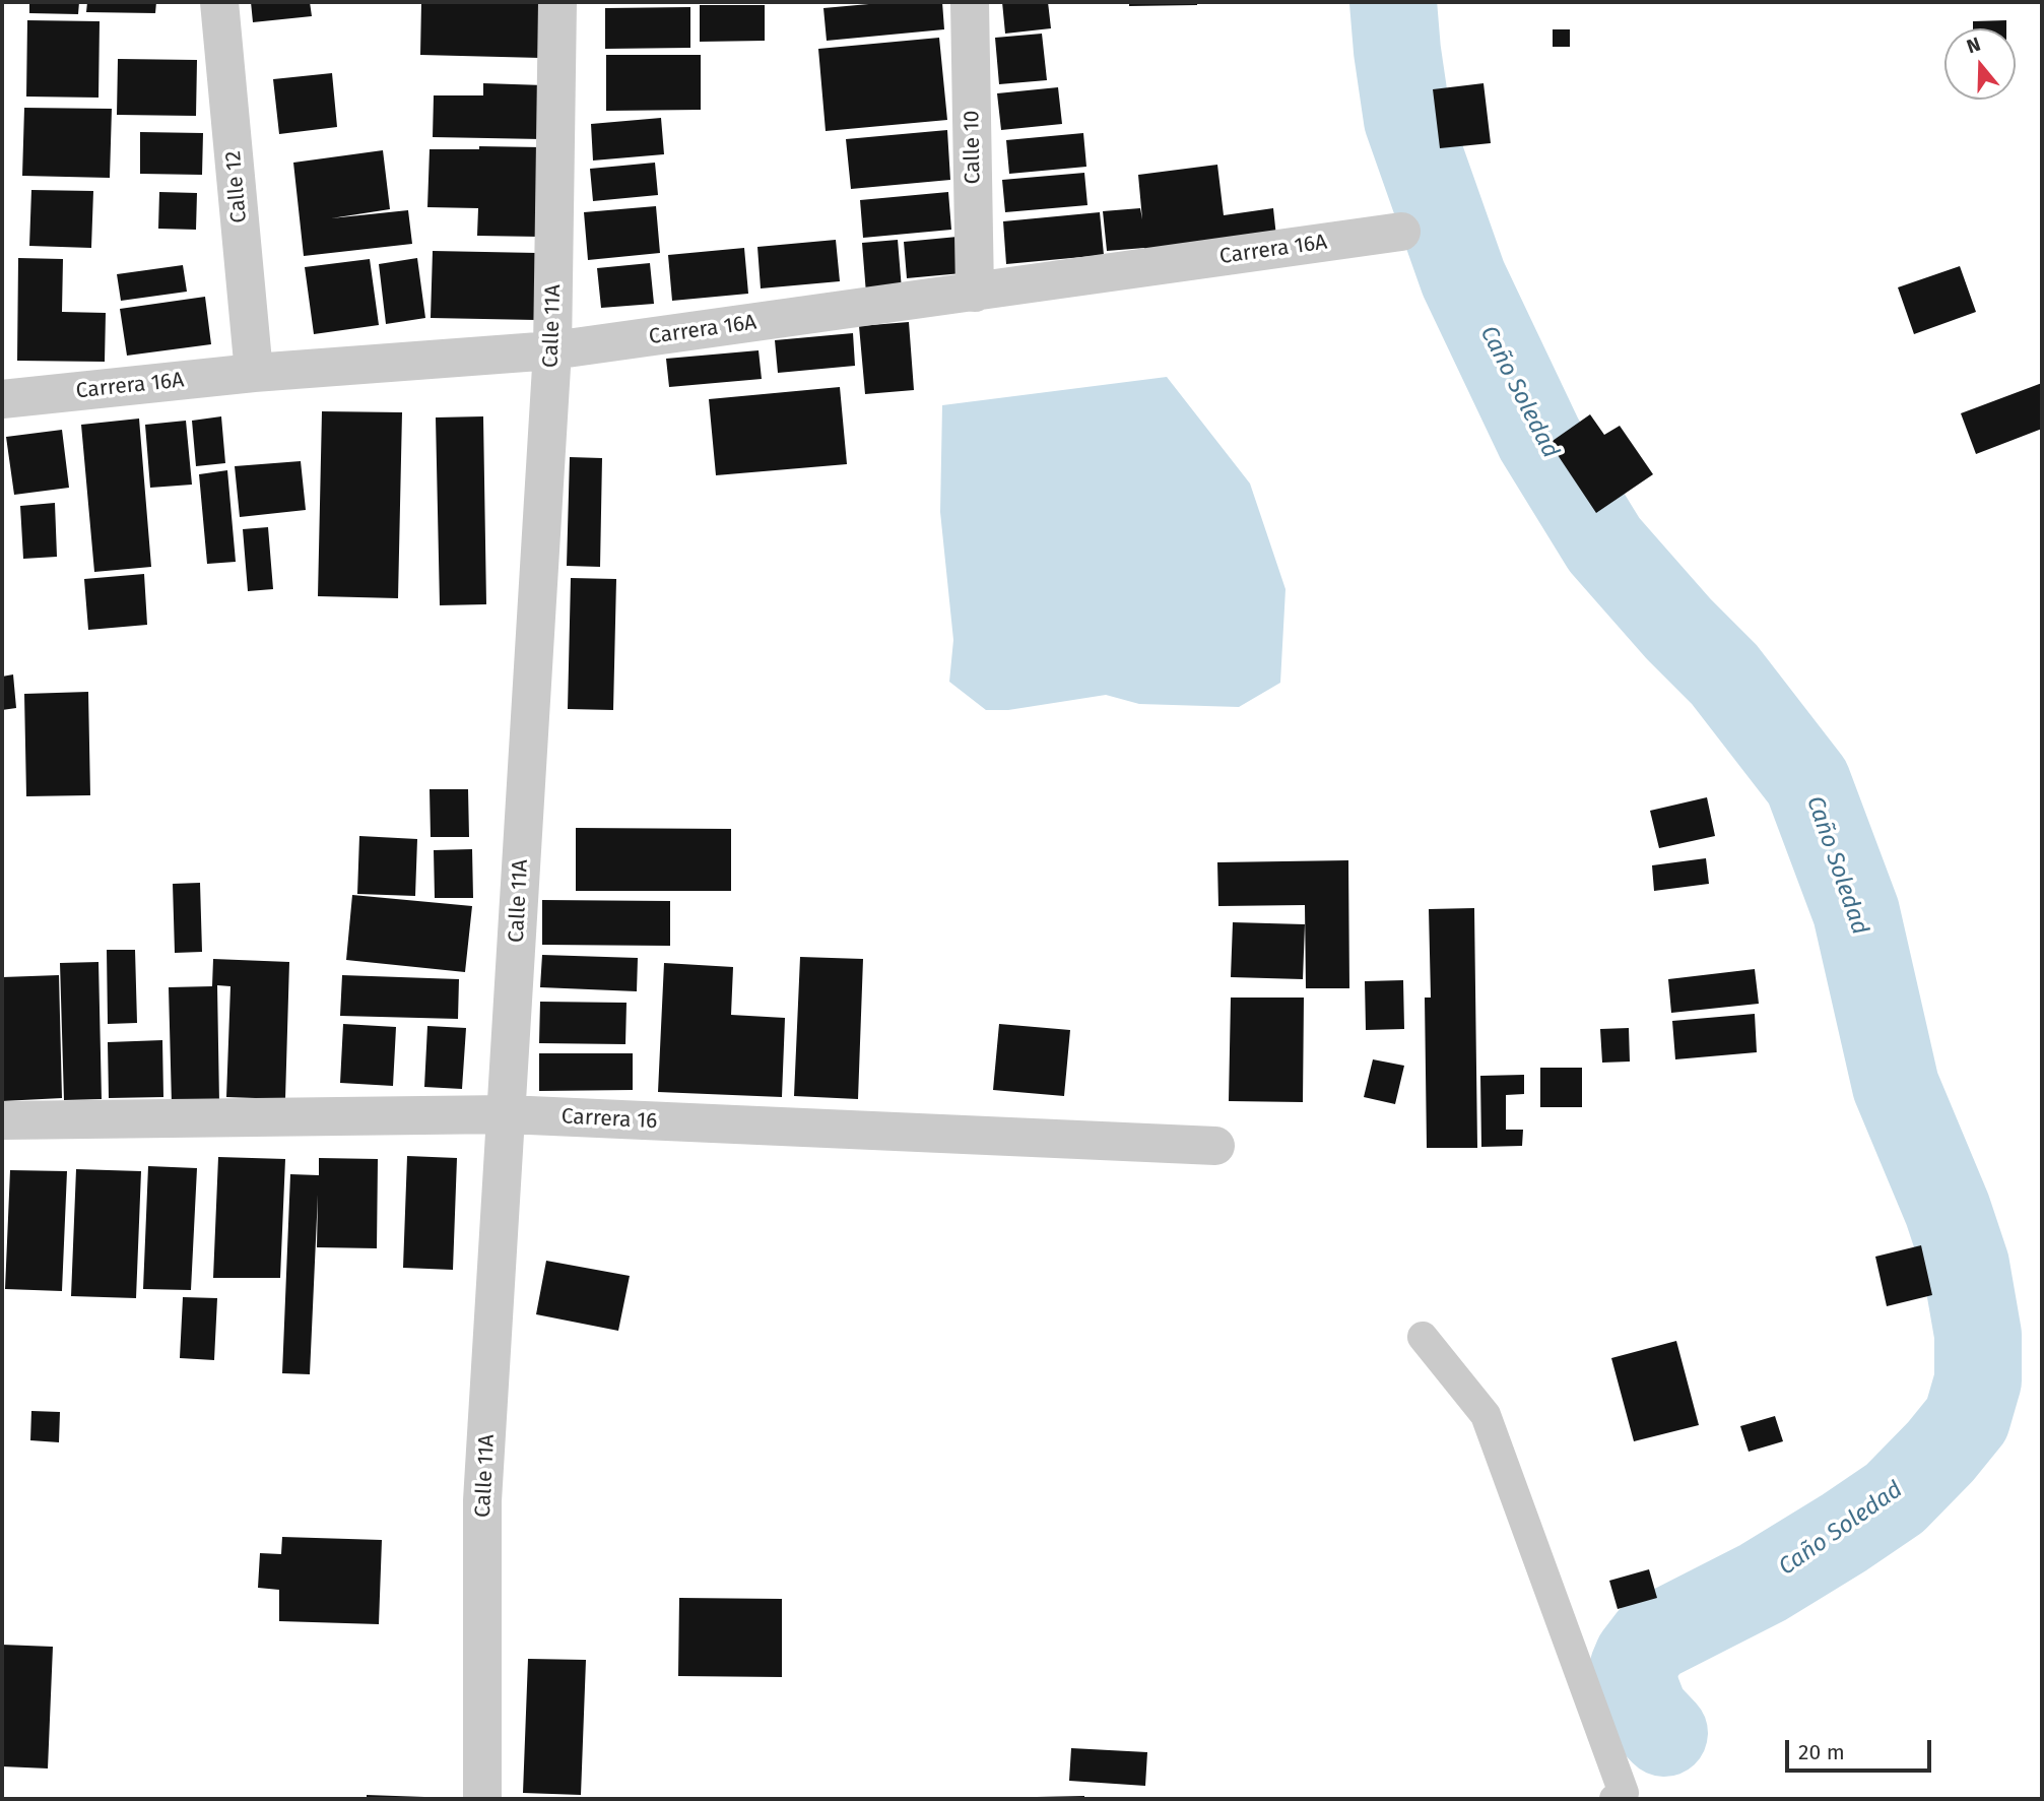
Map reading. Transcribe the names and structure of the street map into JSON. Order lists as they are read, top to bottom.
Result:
{
  "streets": {
    "street": [
      "Calle 10",
      "Calle 12",
      "Carrera 16A",
      "Calle 11A",
      "Carrera 16"
    ]
  },
  "crossings": [
    ["Calle 10", "Carrera 16A"],
    ["Calle 12", "Carrera 16A"],
    ["Carrera 16A", "Calle 11A"],
    ["Calle 11A", "Carrera 16"]
  ],
  "water": ["Caño Soledad"],
  "scale_bar": "20 m",
  "north": "top"
}
